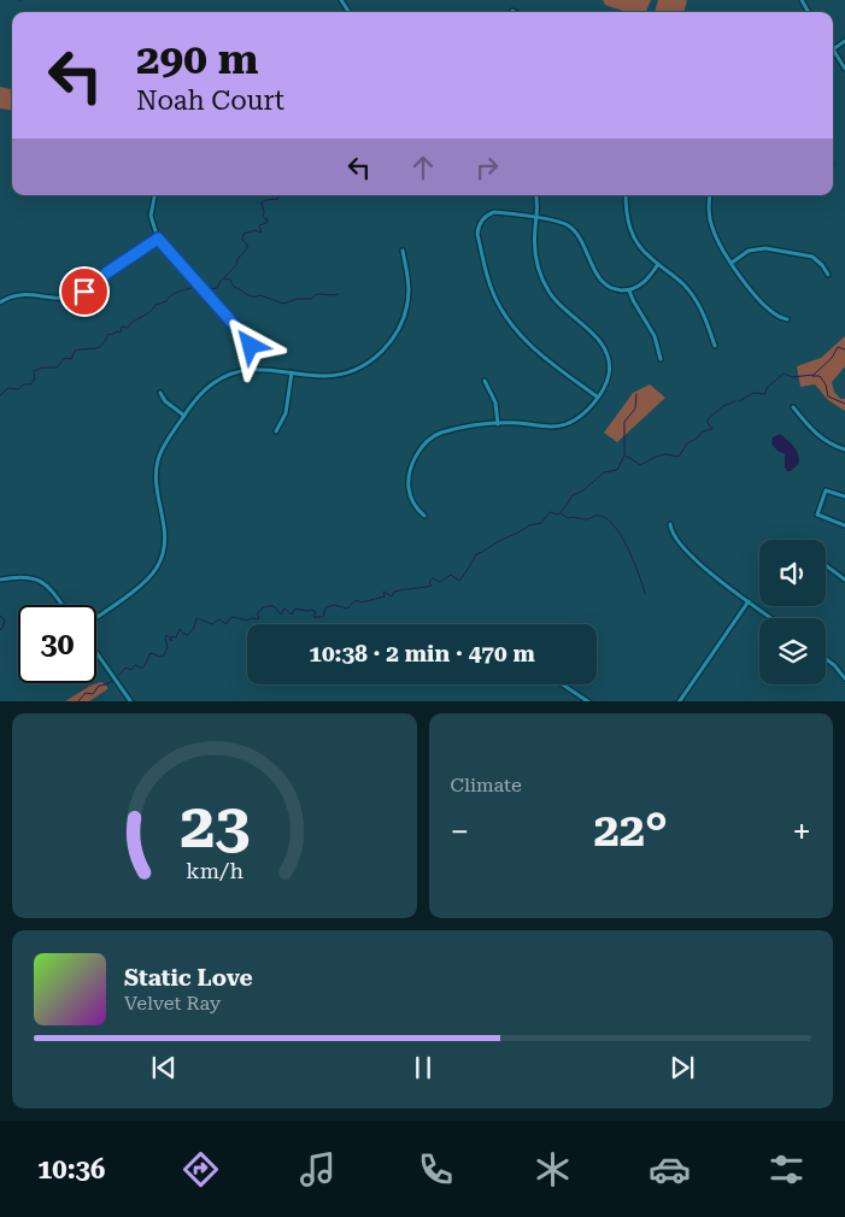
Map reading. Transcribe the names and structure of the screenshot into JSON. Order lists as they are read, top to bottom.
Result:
{
  "page": {
    "turn": ["290 m", "Noah Court"],
    "limit": "30",
    "trip": "10:38 · 2 min · 470 m",
    "tile": "Climate",
    "heat": ["−", "22°", "+"],
    "song": ["Static Love", "Velvet Ray"],
    "tabs": "10:36",
    "gauge": ["23", "km/h"]
  }
}
